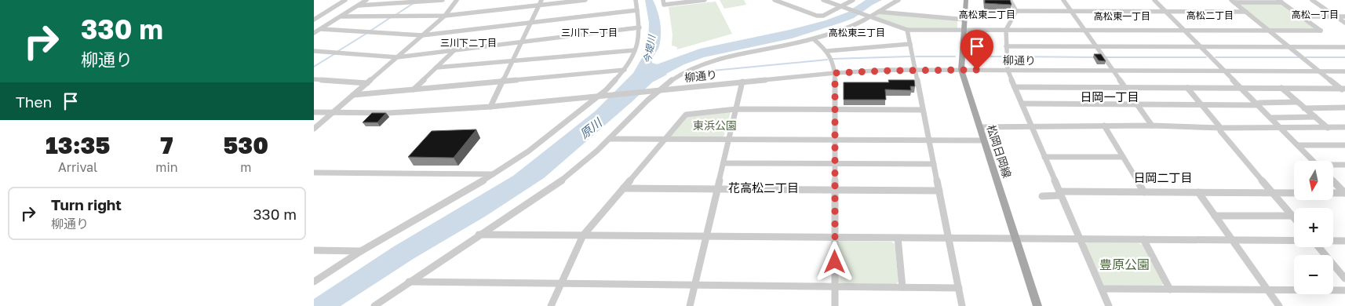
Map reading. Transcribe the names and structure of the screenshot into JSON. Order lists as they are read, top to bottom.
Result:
{
  "streets": {
    "main road": ["松岡日岡線"],
    "street": ["柳通り"]
  },
  "crossings": [
    ["柳通り", "松岡日岡線"]
  ],
  "districts": [
    "高松東二丁目",
    "高松一丁目",
    "高松二丁目",
    "高松東一丁目",
    "三川下一丁目",
    "高松東三丁目",
    "三川下二丁目",
    "日岡一丁目",
    "日岡二丁目",
    "花高松二丁目"
  ],
  "water": ["今堤川", "原川"],
  "parks": ["東浜公園", "豊原公園"],
  "north": "bottom",
  "page": {
    "turn": ["330 m", "柳通り"],
    "then": "Then",
    "eta": [
      "13:35",
      "Arrival",
      "7",
      "min",
      "530",
      "m"
    ],
    "map_buttons": ["+", "−"],
    "list": [
      {
        "name": "Turn right",
        "note": "柳通り",
        "value": "330 m"
      }
    ]
  }
}
